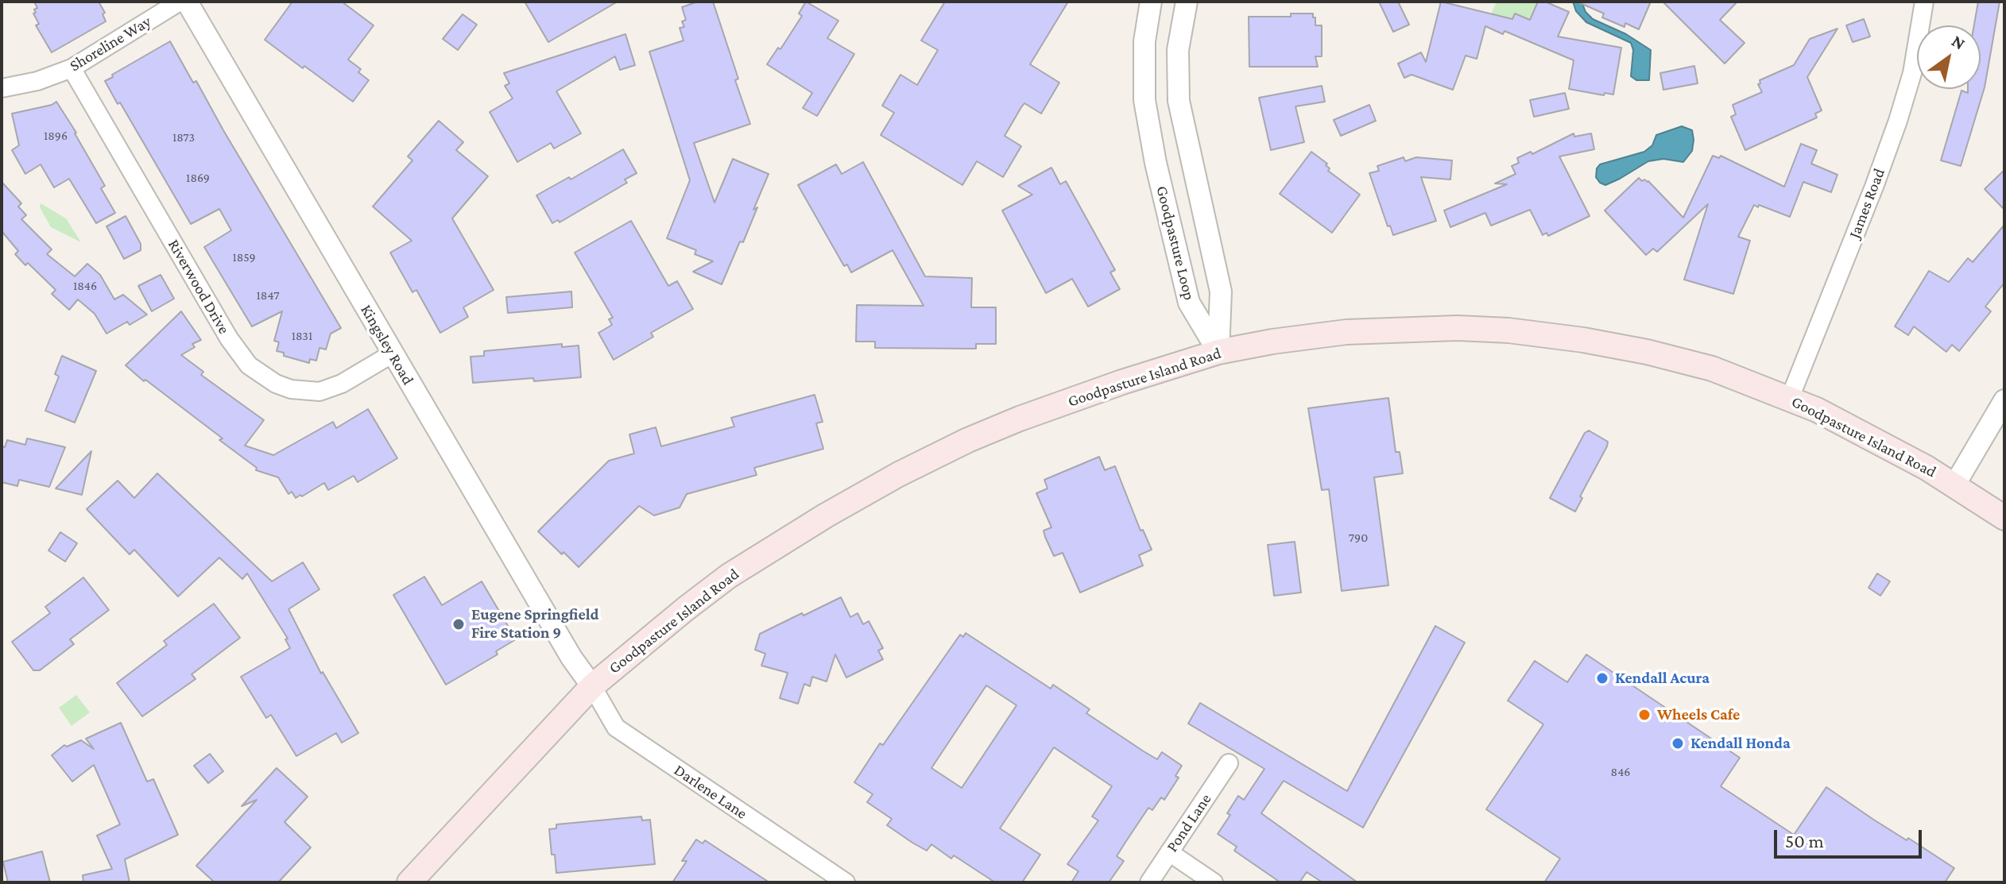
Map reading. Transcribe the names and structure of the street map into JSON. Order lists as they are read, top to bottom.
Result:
{
  "streets": {
    "main road": ["Goodpasture Island Road"],
    "street": [
      "Shoreline Way",
      "James Road",
      "Goodpasture Loop",
      "Riverwood Drive",
      "Kingsley Road",
      "Darlene Lane",
      "Pond Lane"
    ]
  },
  "crossings": [
    ["Shoreline Way", "Riverwood Drive"],
    ["James Road", "Goodpasture Island Road"],
    ["Goodpasture Loop", "Goodpasture Island Road"],
    ["Riverwood Drive", "Kingsley Road"],
    ["Kingsley Road", "Goodpasture Island Road"],
    ["Kingsley Road", "Darlene Lane"],
    ["Goodpasture Island Road", "Darlene Lane"]
  ],
  "places": [
    "Eugene Springfield Fire Station 9",
    "Kendall Acura",
    "Wheels Cafe",
    "Kendall Honda"
  ],
  "house_numbers": [
    "1896",
    "1873",
    "1869",
    "1859",
    "1846",
    "1847",
    "1831",
    "790",
    "846"
  ],
  "scale_bar": "50 m",
  "north": "top right"
}
